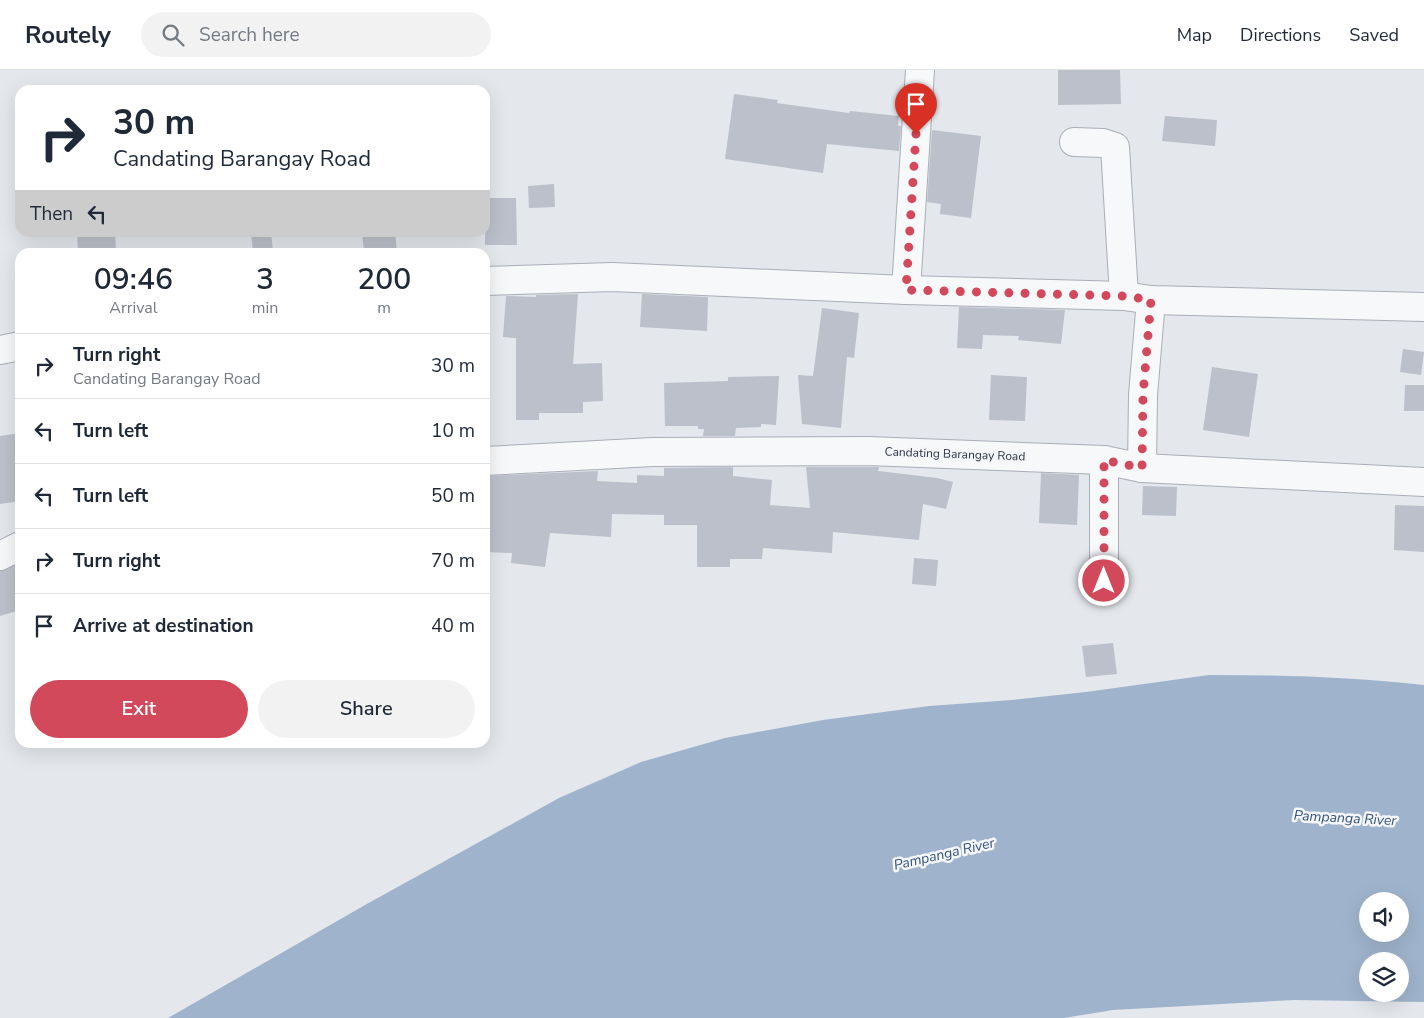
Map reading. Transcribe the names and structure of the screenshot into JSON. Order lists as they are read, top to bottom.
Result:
{
  "streets": {
    "street": ["Candating Barangay Road"]
  },
  "water": ["Pampanga River"],
  "page": {
    "header": "Routely",
    "search": "Search here",
    "nav": ["Map", "Directions", "Saved"],
    "turn": ["30 m", "Candating Barangay Road"],
    "then": "Then",
    "eta": [
      "09:46",
      "Arrival",
      "3",
      "min",
      "200",
      "m"
    ],
    "list": [
      {
        "name": "Turn right",
        "note": "Candating Barangay Road",
        "value": "30 m"
      },
      {
        "name": "Turn left",
        "value": "10 m"
      },
      {
        "name": "Turn left",
        "value": "50 m"
      },
      {
        "name": "Turn right",
        "value": "70 m"
      },
      {
        "name": "Arrive at destination",
        "value": "40 m"
      }
    ],
    "buttons": ["Exit", "Share"]
  }
}
